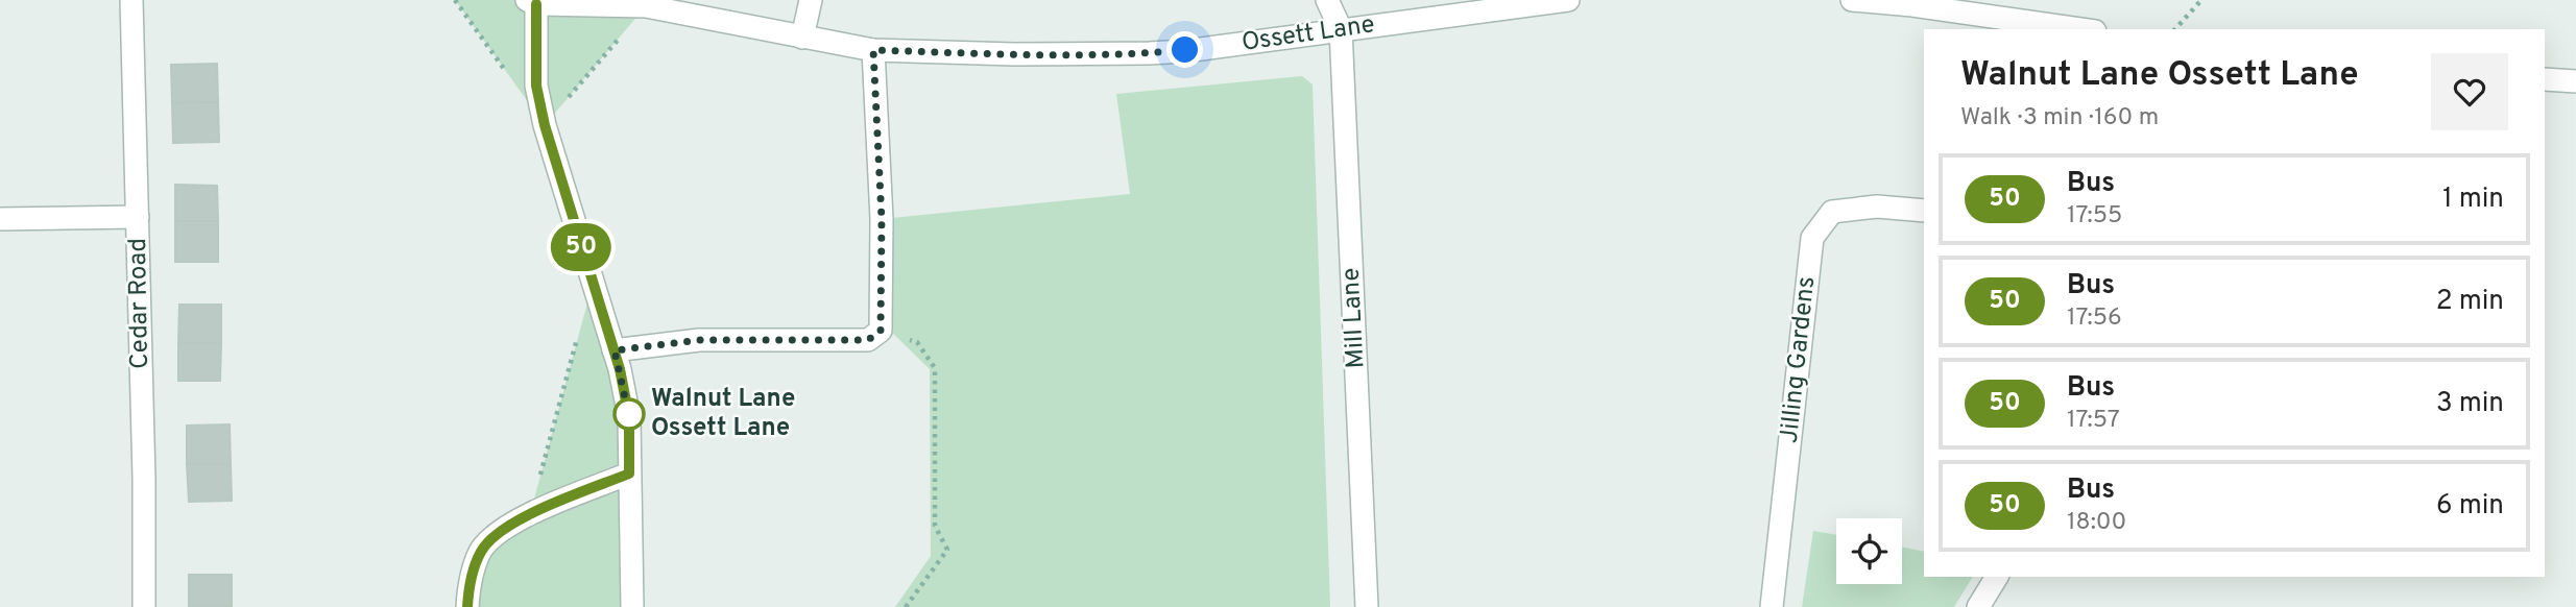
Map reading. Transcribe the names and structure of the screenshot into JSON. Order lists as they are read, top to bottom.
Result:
{
  "streets": {
    "street": [
      "Ossett Lane",
      "Cedar Road",
      "Mill Lane",
      "Jilling Gardens"
    ]
  },
  "crossings": [
    ["Ossett Lane", "Mill Lane"]
  ],
  "places": ["Walnut Lane Ossett Lane"],
  "lines": ["bus line 50"],
  "page": {
    "on_map": "50",
    "heading": ["Walnut Lane Ossett Lane", "Walk · 3 min · 160 m"],
    "list": [
      {
        "mark": "50",
        "name": "Bus",
        "note": "17:55",
        "value": "1 min"
      },
      {
        "mark": "50",
        "name": "Bus",
        "note": "17:56",
        "value": "2 min"
      },
      {
        "mark": "50",
        "name": "Bus",
        "note": "17:57",
        "value": "3 min"
      },
      {
        "mark": "50",
        "name": "Bus",
        "note": "18:00",
        "value": "6 min"
      }
    ]
  }
}
